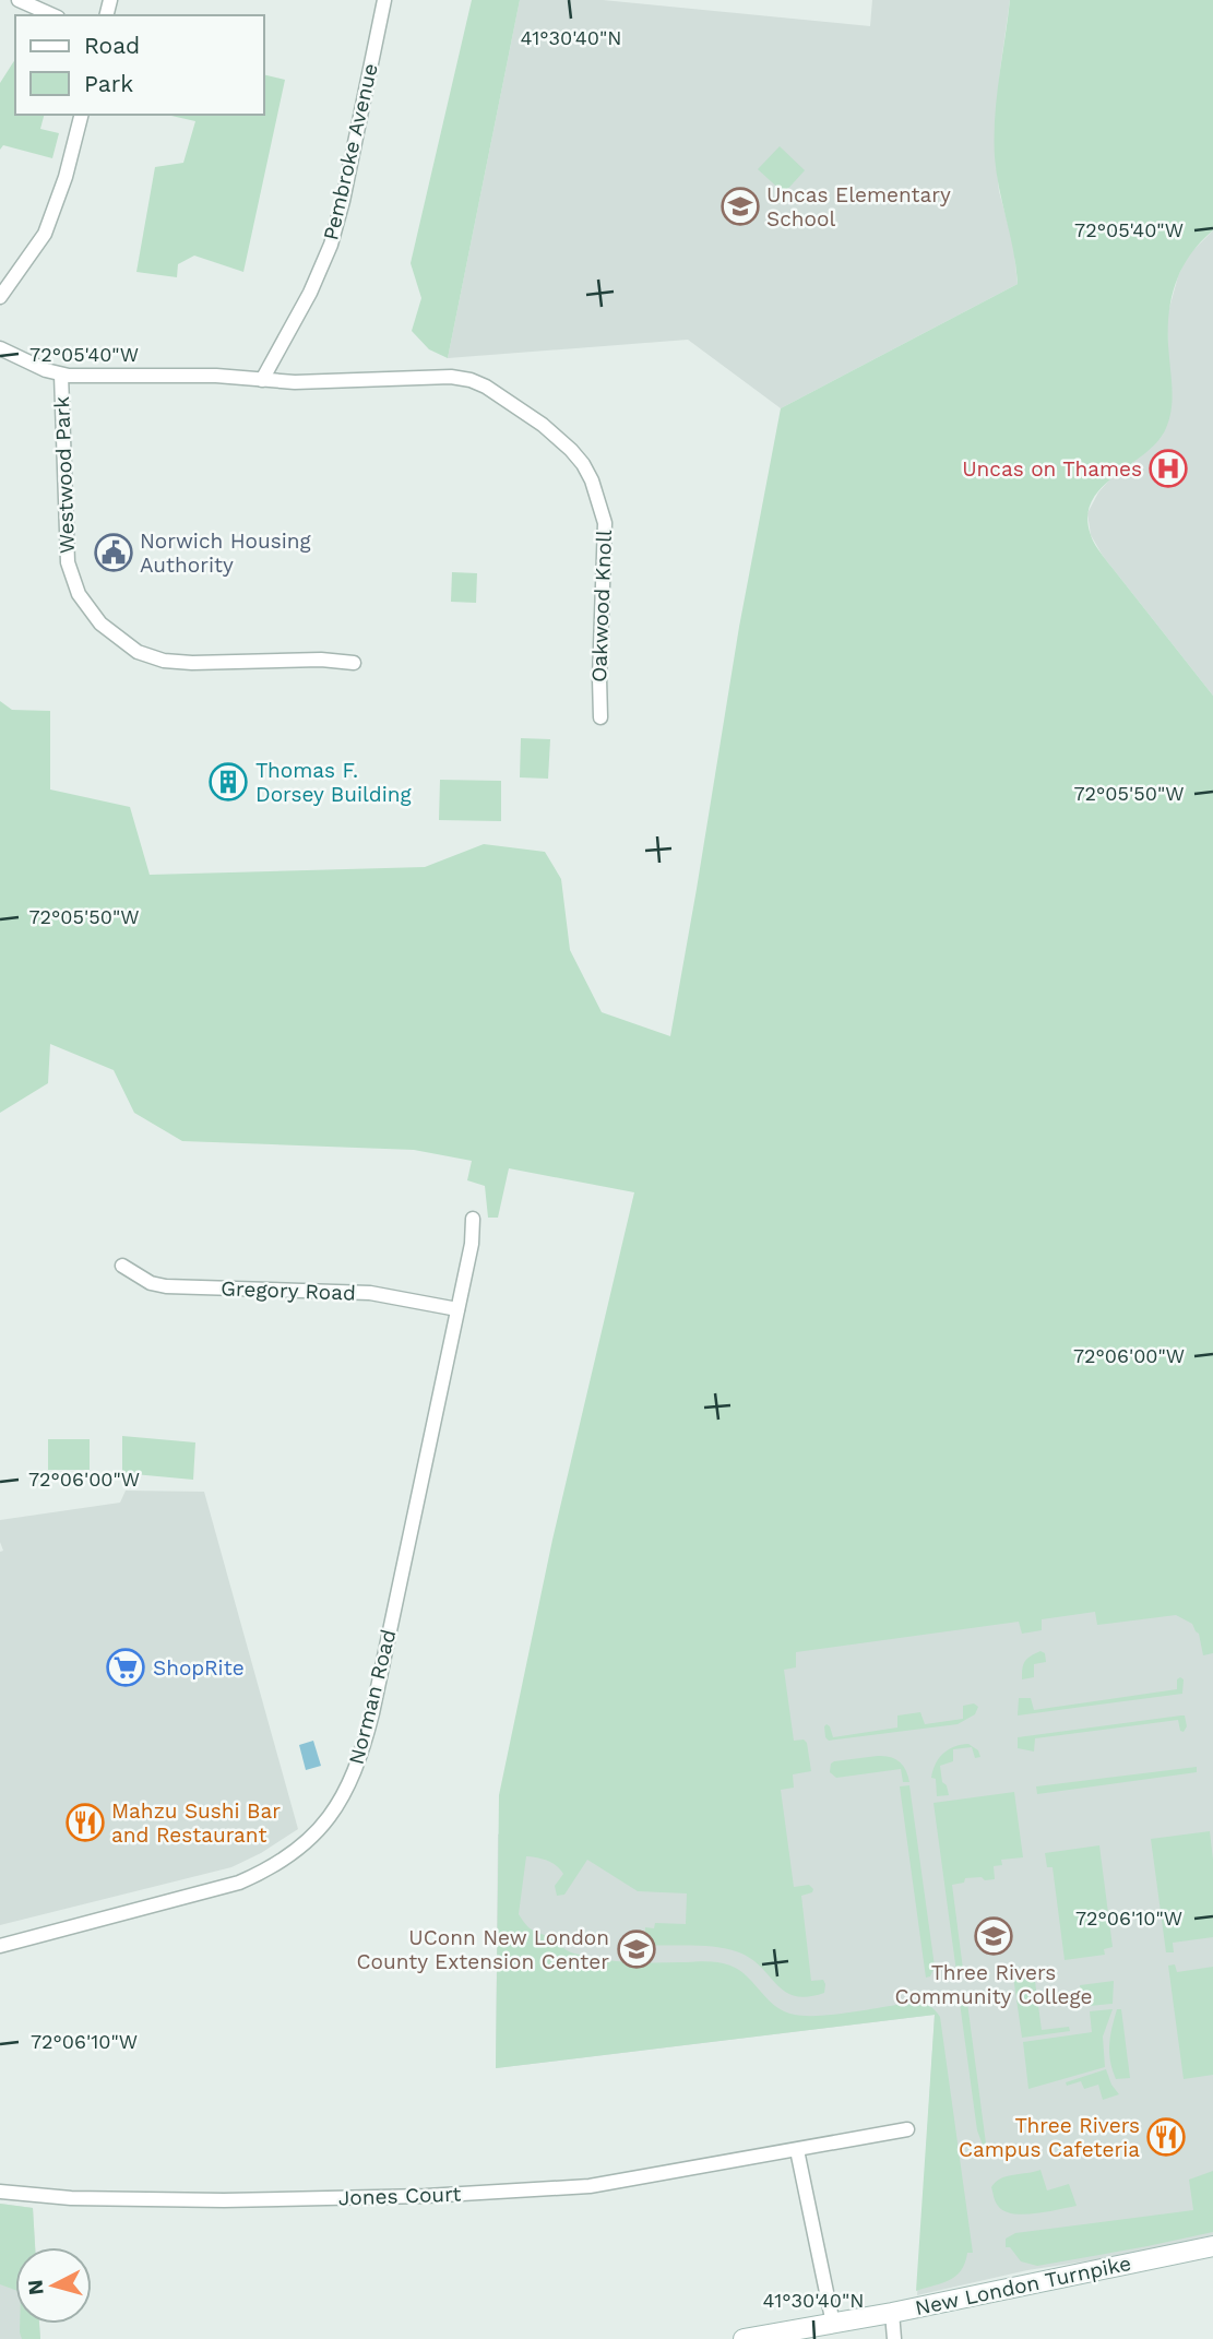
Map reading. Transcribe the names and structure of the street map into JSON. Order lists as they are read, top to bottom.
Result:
{
  "streets": {
    "main road": ["New London Turnpike"],
    "street": [
      "Pembroke Avenue",
      "Westwood Park",
      "Oakwood Knoll",
      "Gregory Road",
      "Norman Road",
      "Jones Court"
    ]
  },
  "crossings": [
    ["Pembroke Avenue", "Oakwood Knoll"],
    ["Gregory Road", "Norman Road"]
  ],
  "places": {
    "school or university": ["Uncas Elementary School", "Three Rivers Community College", "UConn New London County Extension Center"],
    "hospital": ["Uncas on Thames"],
    "public building": ["Norwich Housing Authority"],
    "building": ["Thomas F. Dorsey Building"],
    "supermarket": ["ShopRite"],
    "restaurant": ["Mahzu Sushi Bar and Restaurant", "Three Rivers Campus Cafeteria"]
  },
  "legend": ["Road", "Park"],
  "north": "left",
  "coordinates": [
    "41°30'40\"N",
    "72°05'40\"W",
    "72°05'50\"W",
    "72°06'00\"W",
    "72°06'10\"W"
  ]
}
